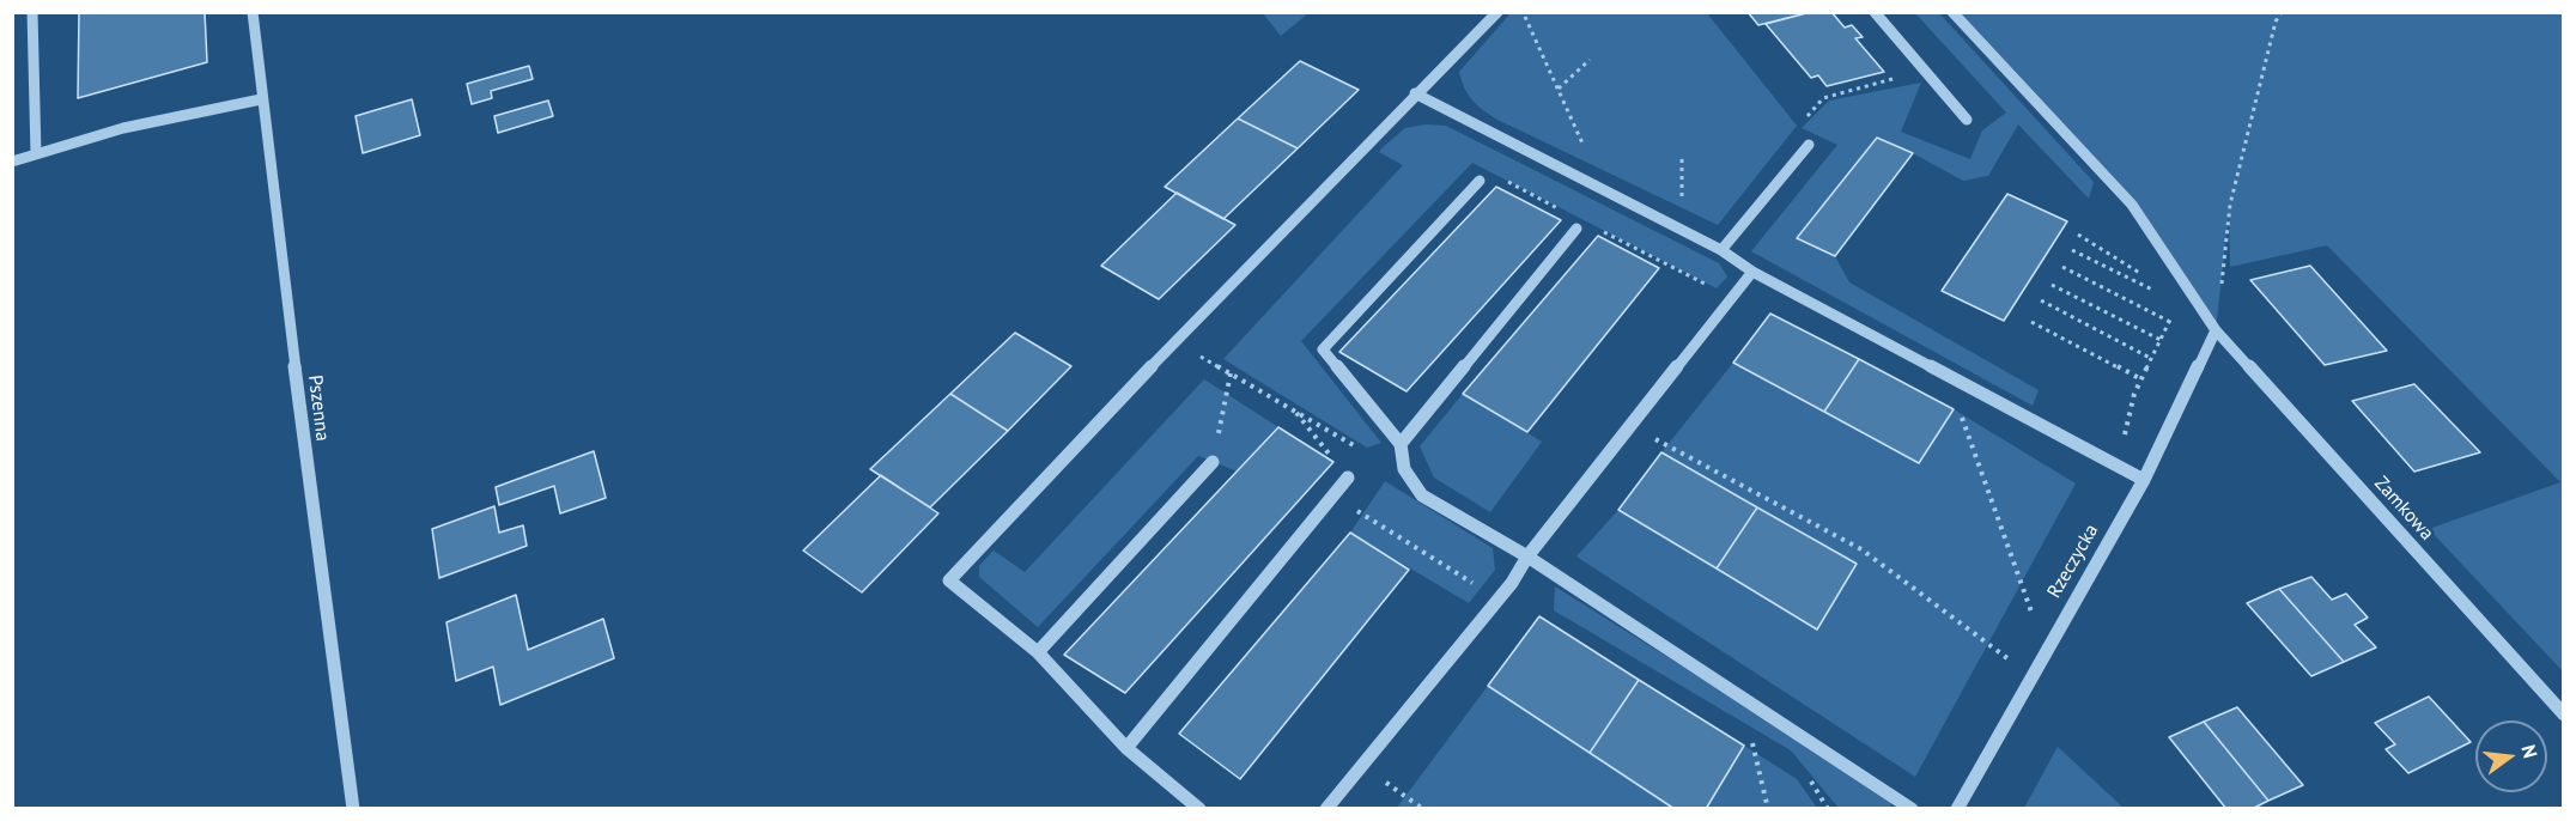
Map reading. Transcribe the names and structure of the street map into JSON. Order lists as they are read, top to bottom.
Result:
{
  "streets": {
    "street": ["Pszenna", "Zamkowa", "Rzeczycka"]
  },
  "crossings": [
    ["Zamkowa", "Rzeczycka"]
  ],
  "north": "right"
}
